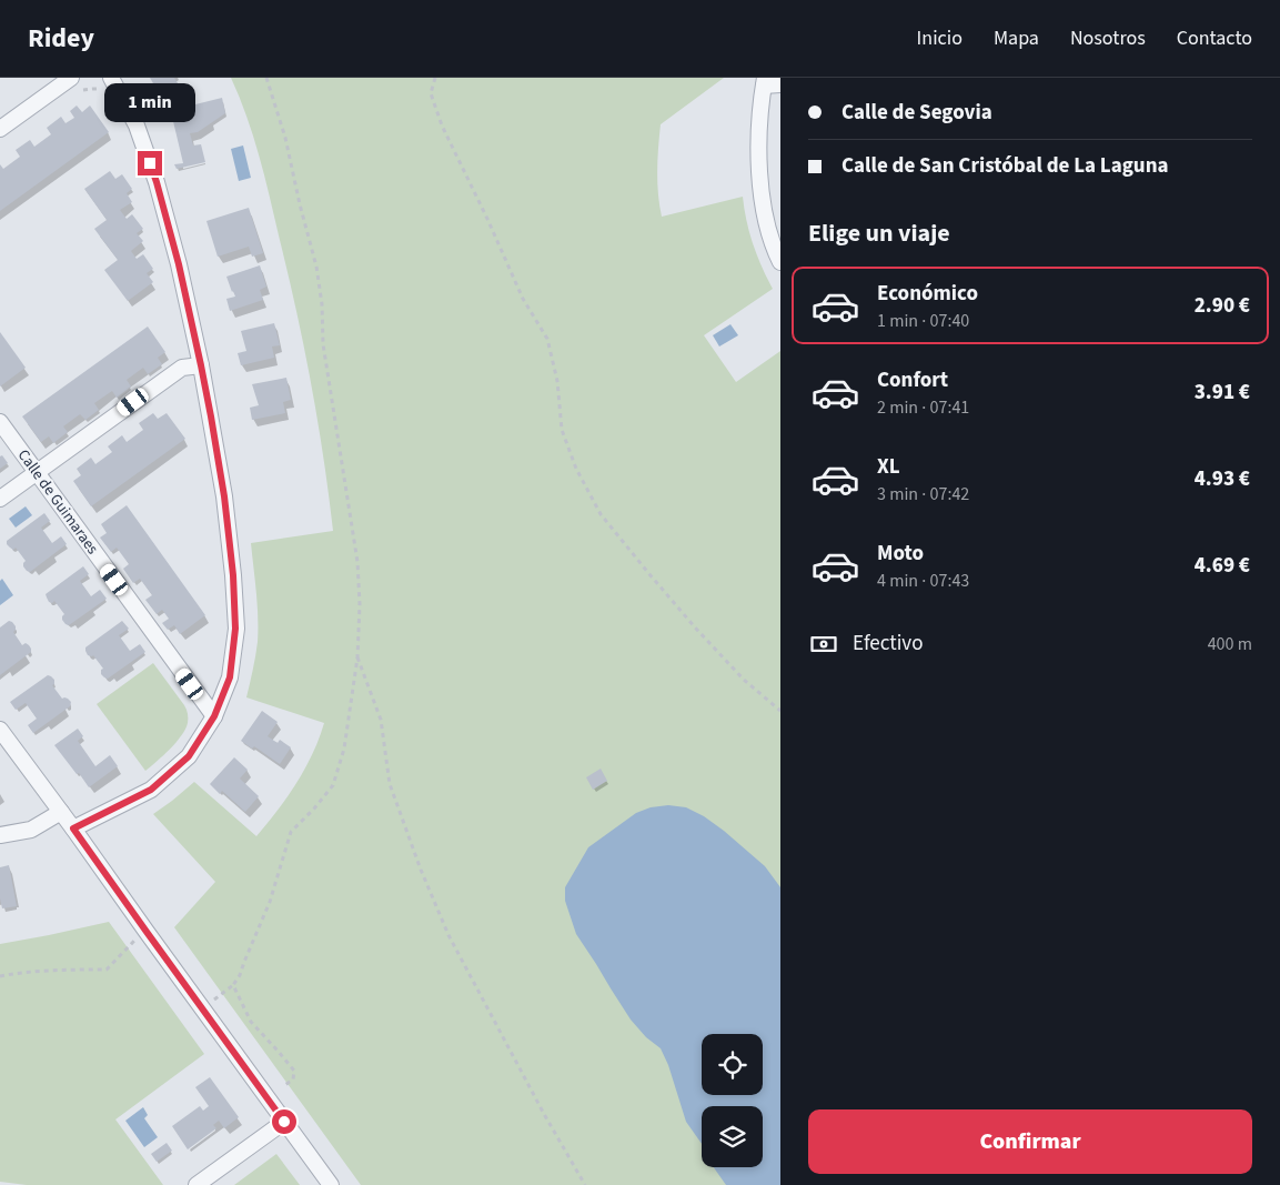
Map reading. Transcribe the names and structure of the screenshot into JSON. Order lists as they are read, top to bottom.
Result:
{
  "streets": {
    "street": ["Calle de Guimaraes"]
  },
  "page": {
    "header": "Ridey",
    "nav": [
      "Inicio",
      "Mapa",
      "Nosotros",
      "Contacto"
    ],
    "banner": ["Calle de Segovia", "Calle de San Cristóbal de La Laguna"],
    "bubble": "1 min",
    "heading": "Elige un viaje",
    "list": [
      {
        "name": "Económico",
        "note": "1 min · 07:40",
        "value": "2.90 €"
      },
      {
        "name": "Confort",
        "note": "2 min · 07:41",
        "value": "3.91 €"
      },
      {
        "name": "XL",
        "note": "3 min · 07:42",
        "value": "4.93 €"
      },
      {
        "name": "Moto",
        "note": "4 min · 07:43",
        "value": "4.69 €"
      }
    ],
    "pay": ["Efectivo", "400 m"],
    "buttons": "Confirmar"
  }
}
